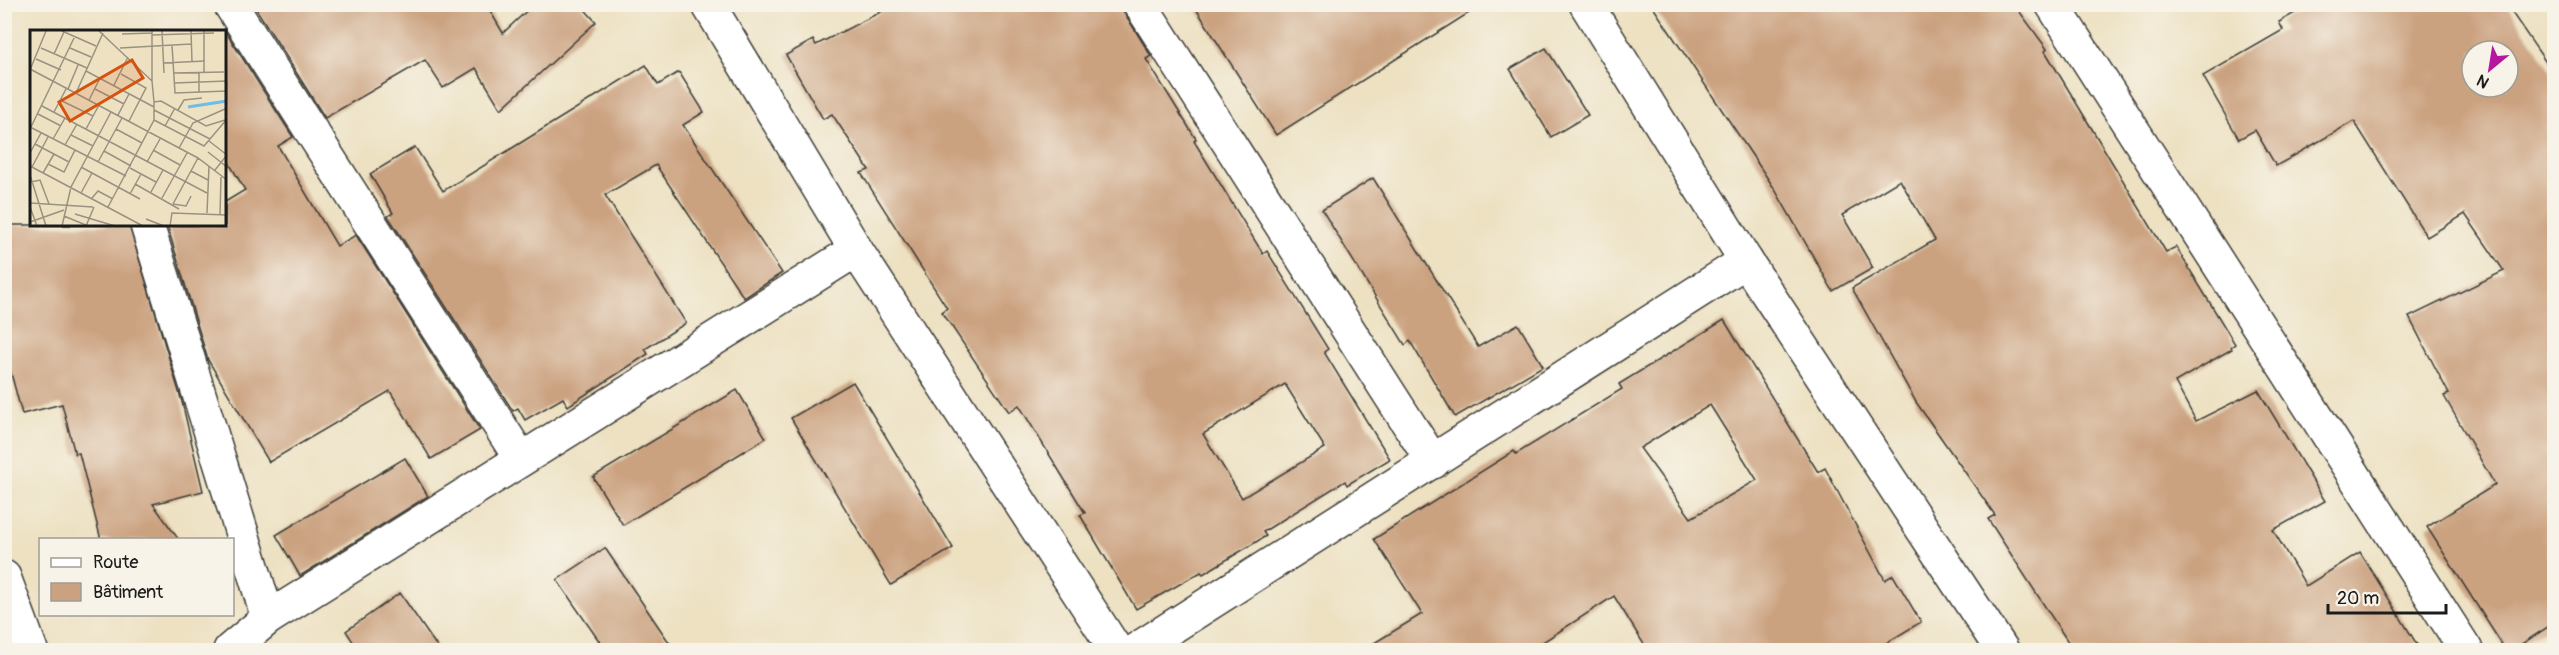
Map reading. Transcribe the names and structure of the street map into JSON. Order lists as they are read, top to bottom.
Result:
{
  "legend": ["Route", "Bâtiment"],
  "scale_bar": "20 m",
  "north": "bottom left"
}
